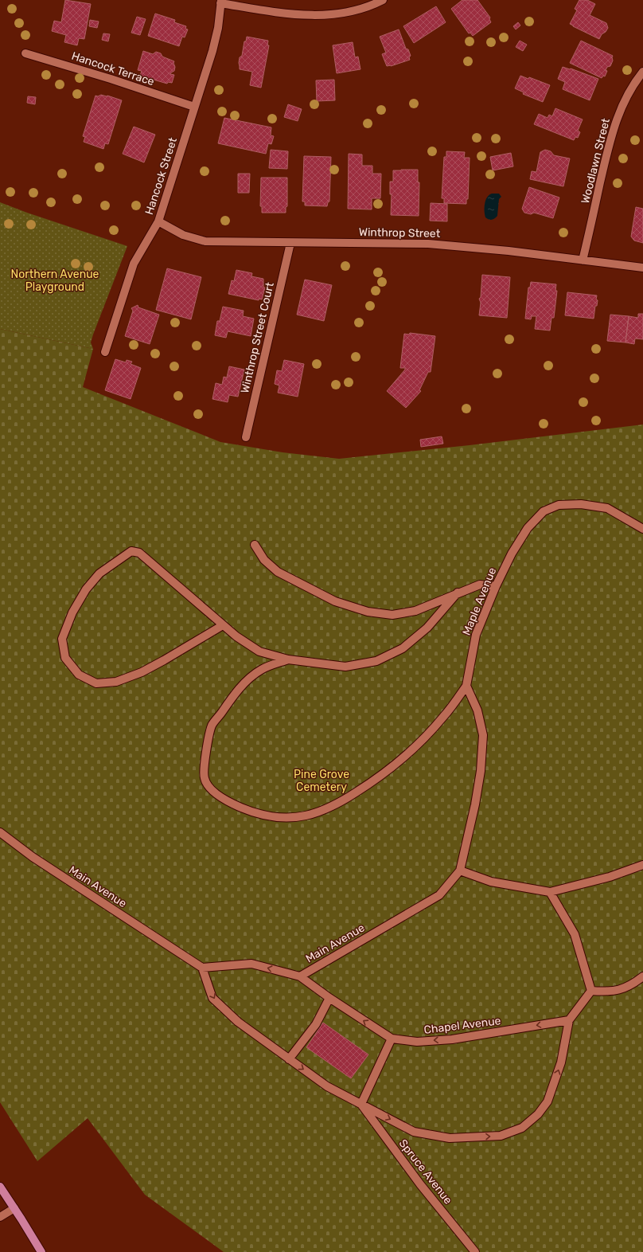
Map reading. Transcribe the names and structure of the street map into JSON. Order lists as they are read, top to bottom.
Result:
{
  "streets": {
    "street": [
      "Hancock Terrace",
      "Woodlawn Street",
      "Hancock Street",
      "Winthrop Street",
      "Winthrop Street Court",
      "Maple Avenue",
      "Main Avenue",
      "Chapel Avenue",
      "Spruce Avenue"
    ]
  },
  "crossings": [
    ["Hancock Terrace", "Hancock Street"],
    ["Woodlawn Street", "Winthrop Street"],
    ["Hancock Street", "Winthrop Street"],
    ["Winthrop Street", "Winthrop Street Court"],
    ["Main Avenue", "Chapel Avenue"]
  ],
  "one_way": ["Chapel Avenue"],
  "parks": ["Northern Avenue Playground", "Pine Grove Cemetery"]
}
